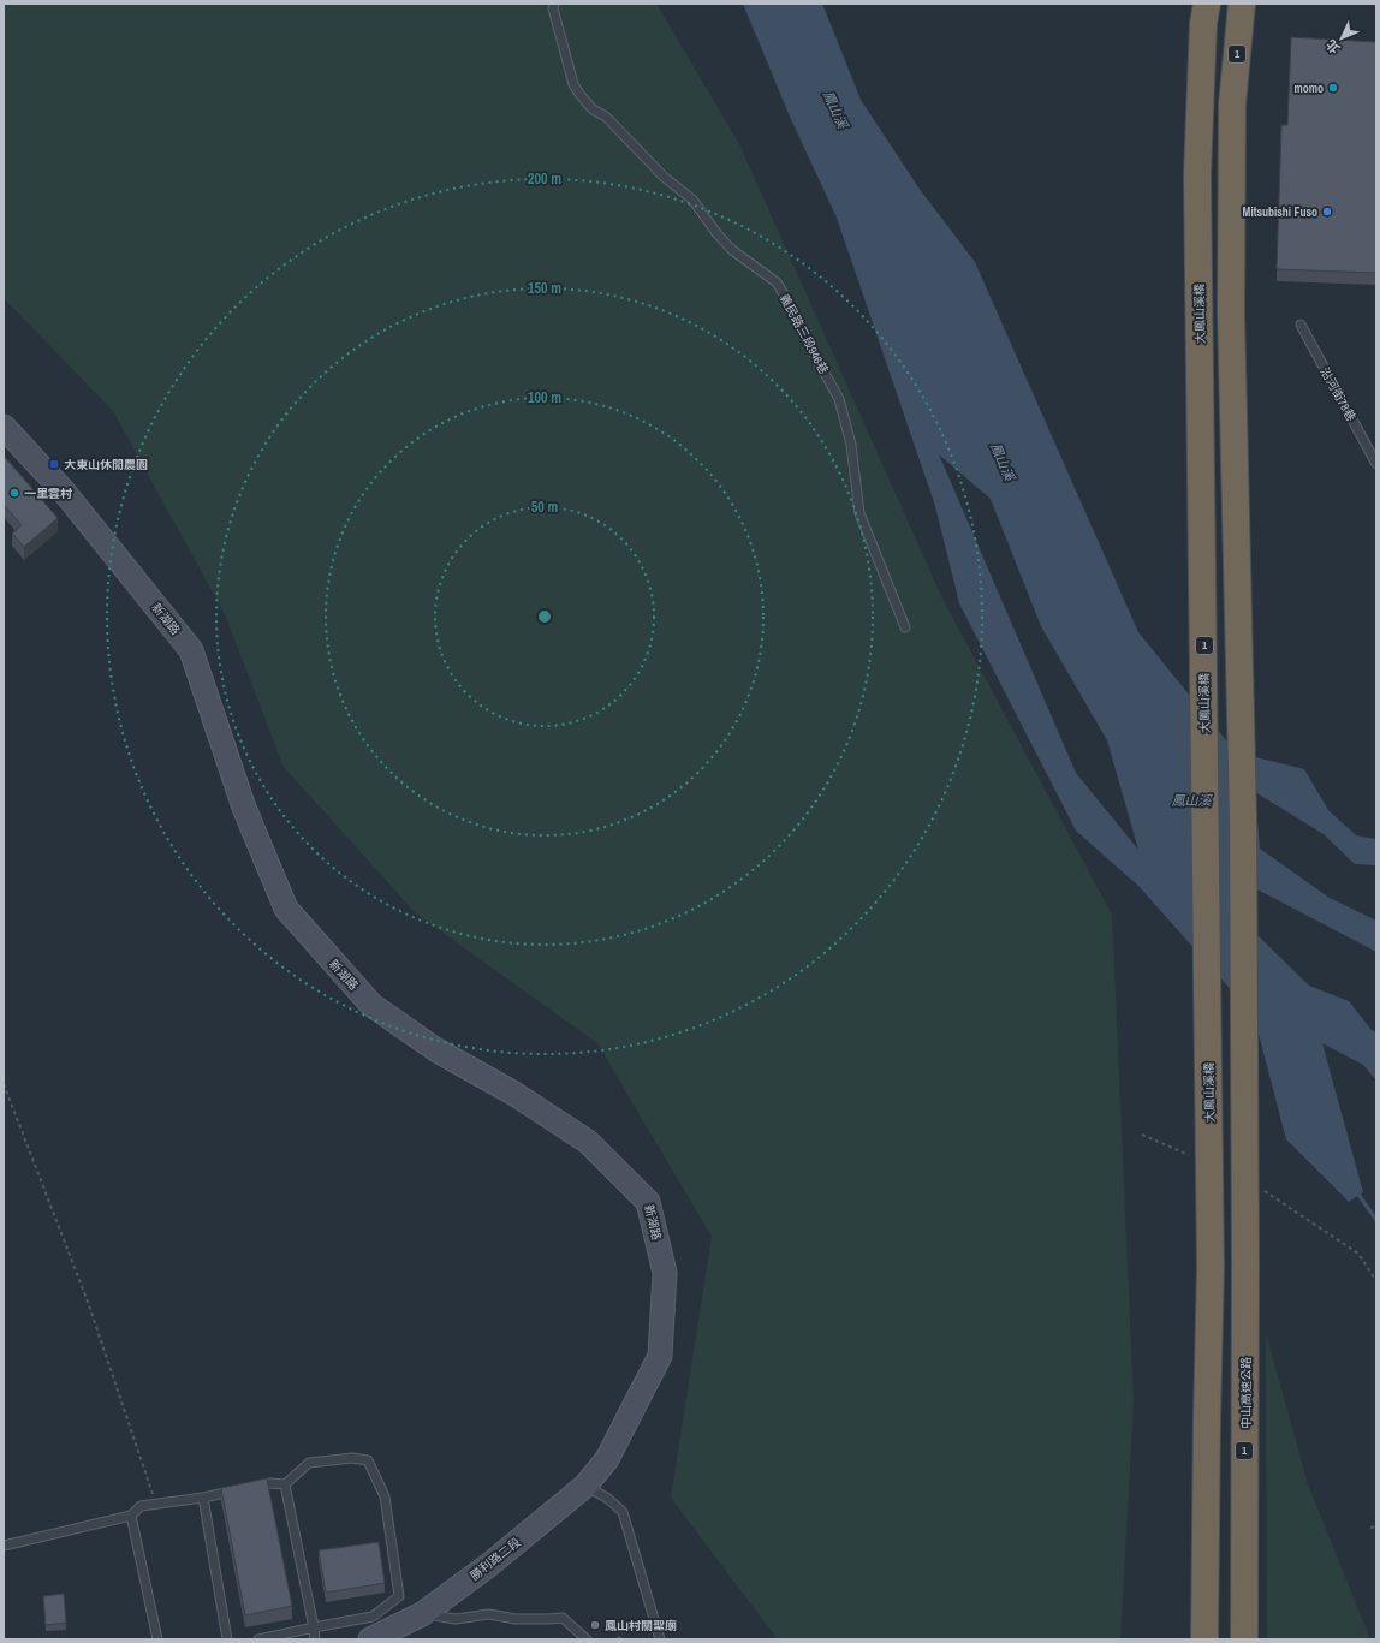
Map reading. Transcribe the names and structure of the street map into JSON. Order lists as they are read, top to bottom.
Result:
{
  "streets": {
    "highway": ["1", "大鳳山溪橋", "中山高速公路"],
    "main road": ["新湖路", "勝利路二段"],
    "lane": ["義民路三段946巷", "沿河街78巷"]
  },
  "crossings": [
    ["新湖路", "勝利路二段"]
  ],
  "water": ["鳳山溪"],
  "places": {
    "other": [
      "momo",
      "Mitsubishi Fuso",
      "一里雲村",
      "鳳山村關聖廟"
    ],
    "transit": ["大東山休閒農園"]
  },
  "north": "bottom left",
  "rings": [
    "200 m",
    "150 m",
    "100 m",
    "50 m"
  ]
}
